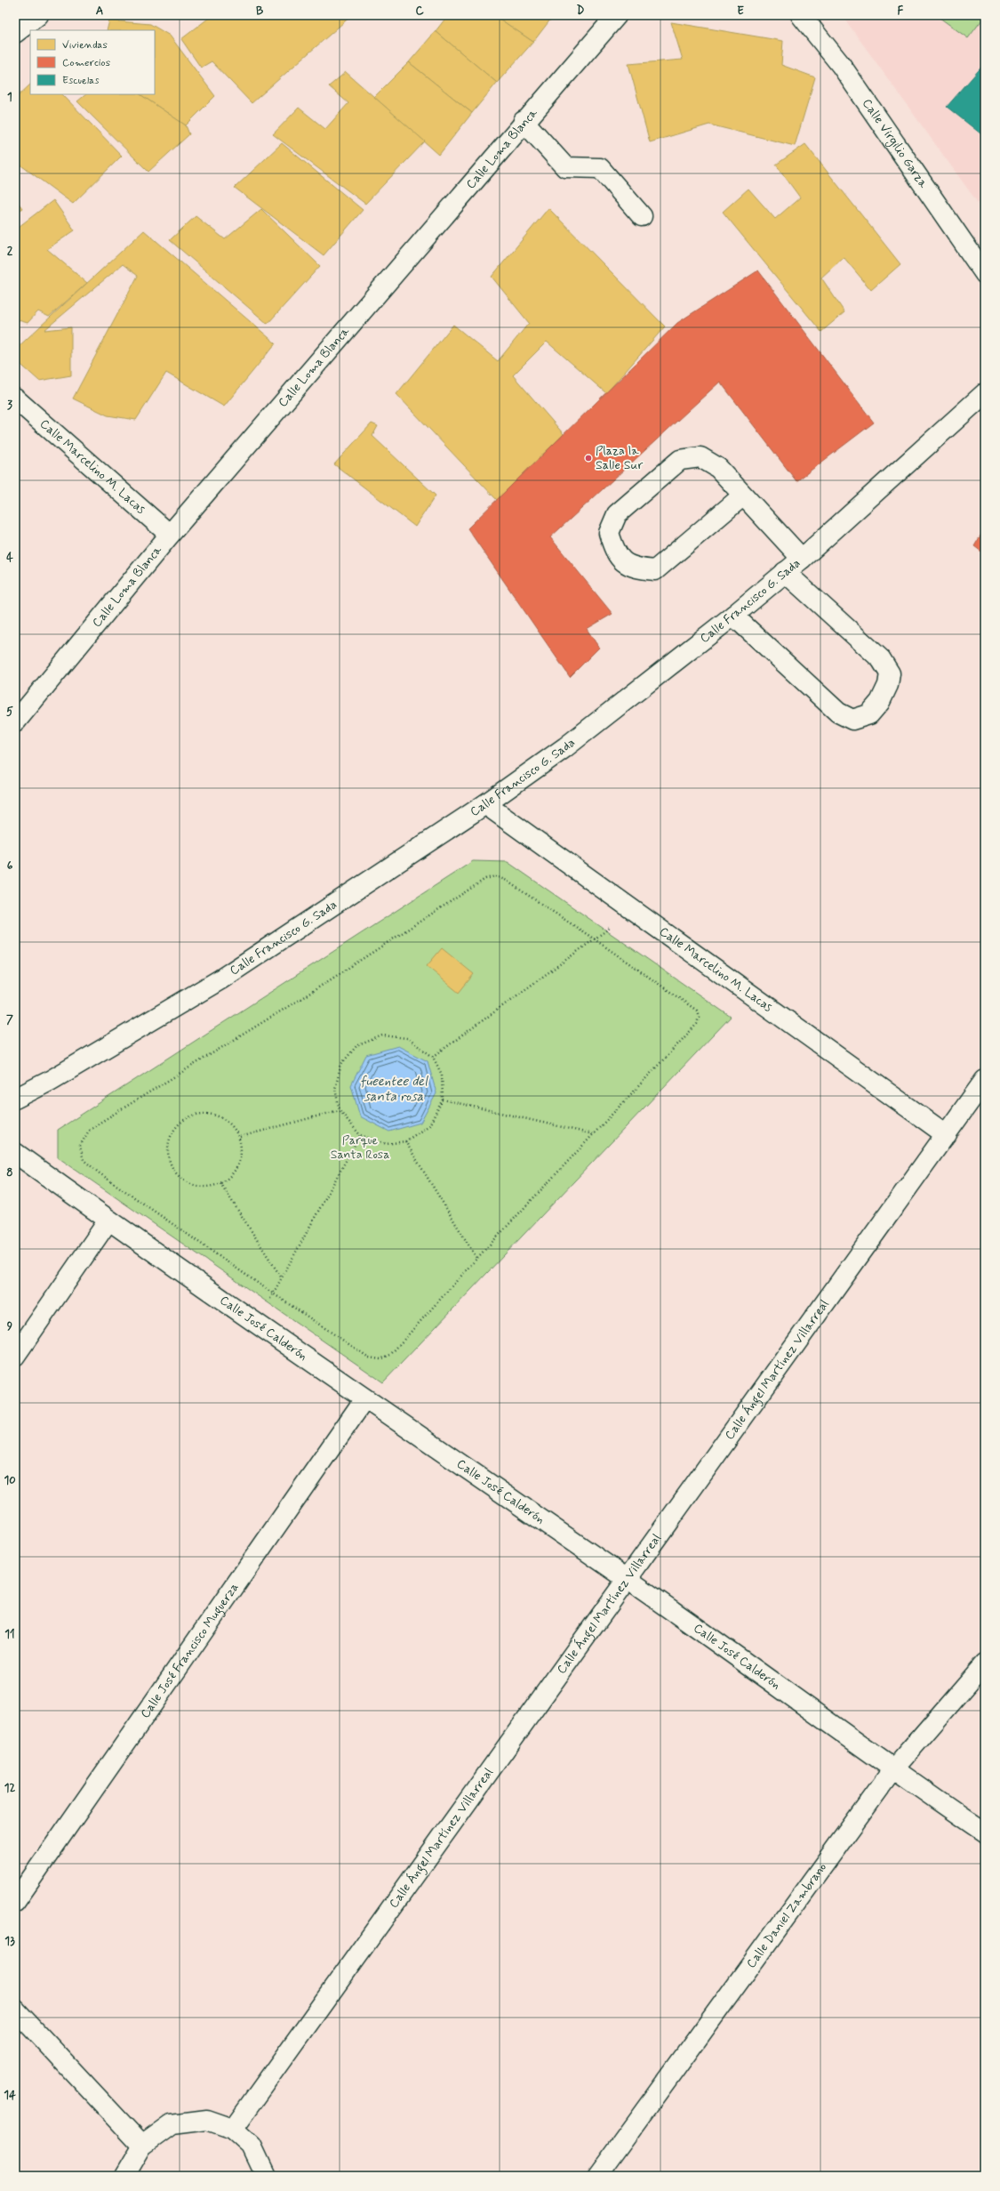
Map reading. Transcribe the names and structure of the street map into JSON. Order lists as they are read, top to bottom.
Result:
{
  "streets": {
    "street": [
      "Calle Virgilio Garza",
      "Calle Loma Blanca",
      "Calle Marcelino M. Lacas",
      "Calle Francisco G. Sada",
      "Calle José Calderón",
      "Calle Ángel Martínez Villarreal",
      "Calle José Francisco Muguerza",
      "Calle Daniel Zambrano"
    ]
  },
  "crossings": [
    ["Calle Loma Blanca", "Calle Marcelino M. Lacas"],
    ["Calle Marcelino M. Lacas", "Calle Francisco G. Sada"],
    ["Calle Marcelino M. Lacas", "Calle Ángel Martínez Villarreal"],
    ["Calle José Calderón", "Calle Ángel Martínez Villarreal"],
    ["Calle José Calderón", "Calle José Francisco Muguerza"],
    ["Calle José Calderón", "Calle Daniel Zambrano"]
  ],
  "water": ["fueentee del santa rosa"],
  "parks": ["Parque Santa Rosa"],
  "places": ["Plaza la Salle Sur"],
  "legend": ["Viviendas", "Comercios", "Escuelas"],
  "grid": {
    "columns": [
      "A",
      "B",
      "C",
      "D",
      "E",
      "F"
    ],
    "rows": [
      "1",
      "2",
      "3",
      "4",
      "5",
      "6",
      "7",
      "8",
      "9",
      "10",
      "11",
      "12",
      "13",
      "14"
    ]
  }
}
